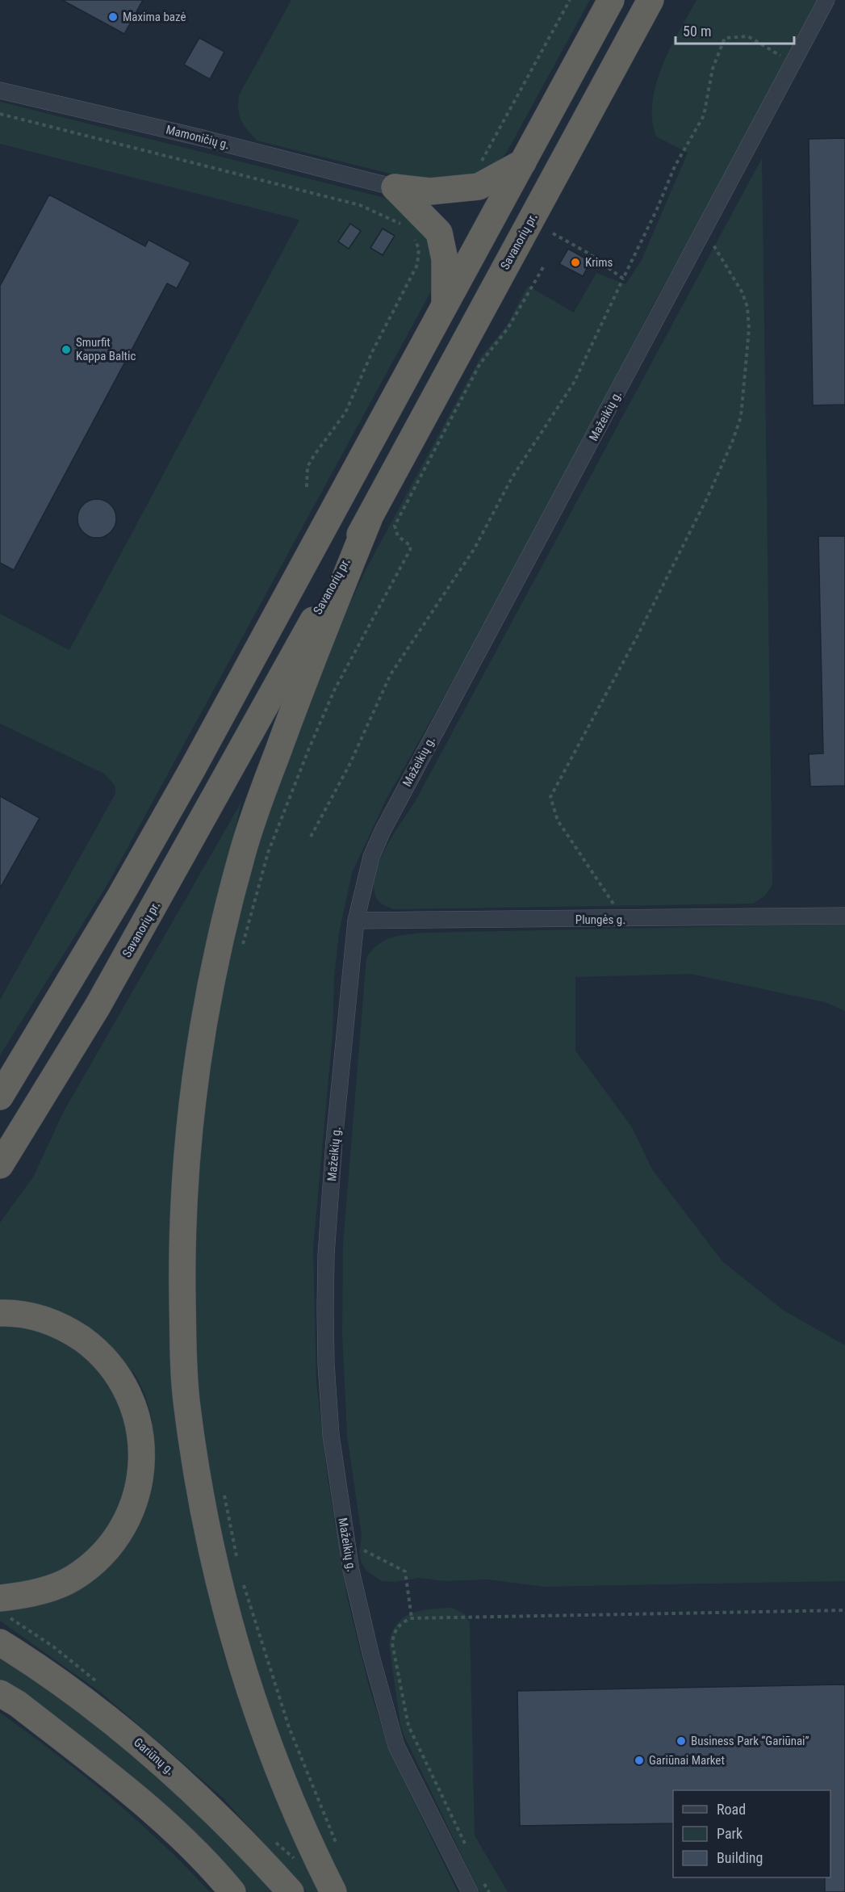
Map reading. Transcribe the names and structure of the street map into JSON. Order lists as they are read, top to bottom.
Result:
{
  "streets": {
    "highway": ["Savanorių pr.", "Gariūnų g."],
    "street": ["Mamoničių g.", "Mažeikių g.", "Plungės g."]
  },
  "crossings": [
    ["Mažeikių g.", "Plungės g."]
  ],
  "places": [
    "Maxima bazė",
    "Krims",
    "Smurfit Kappa Baltic",
    "Business Park “Gariūnai”",
    "Gariūnai Market"
  ],
  "legend": ["Road", "Park", "Building"],
  "scale_bar": "50 m"
}
